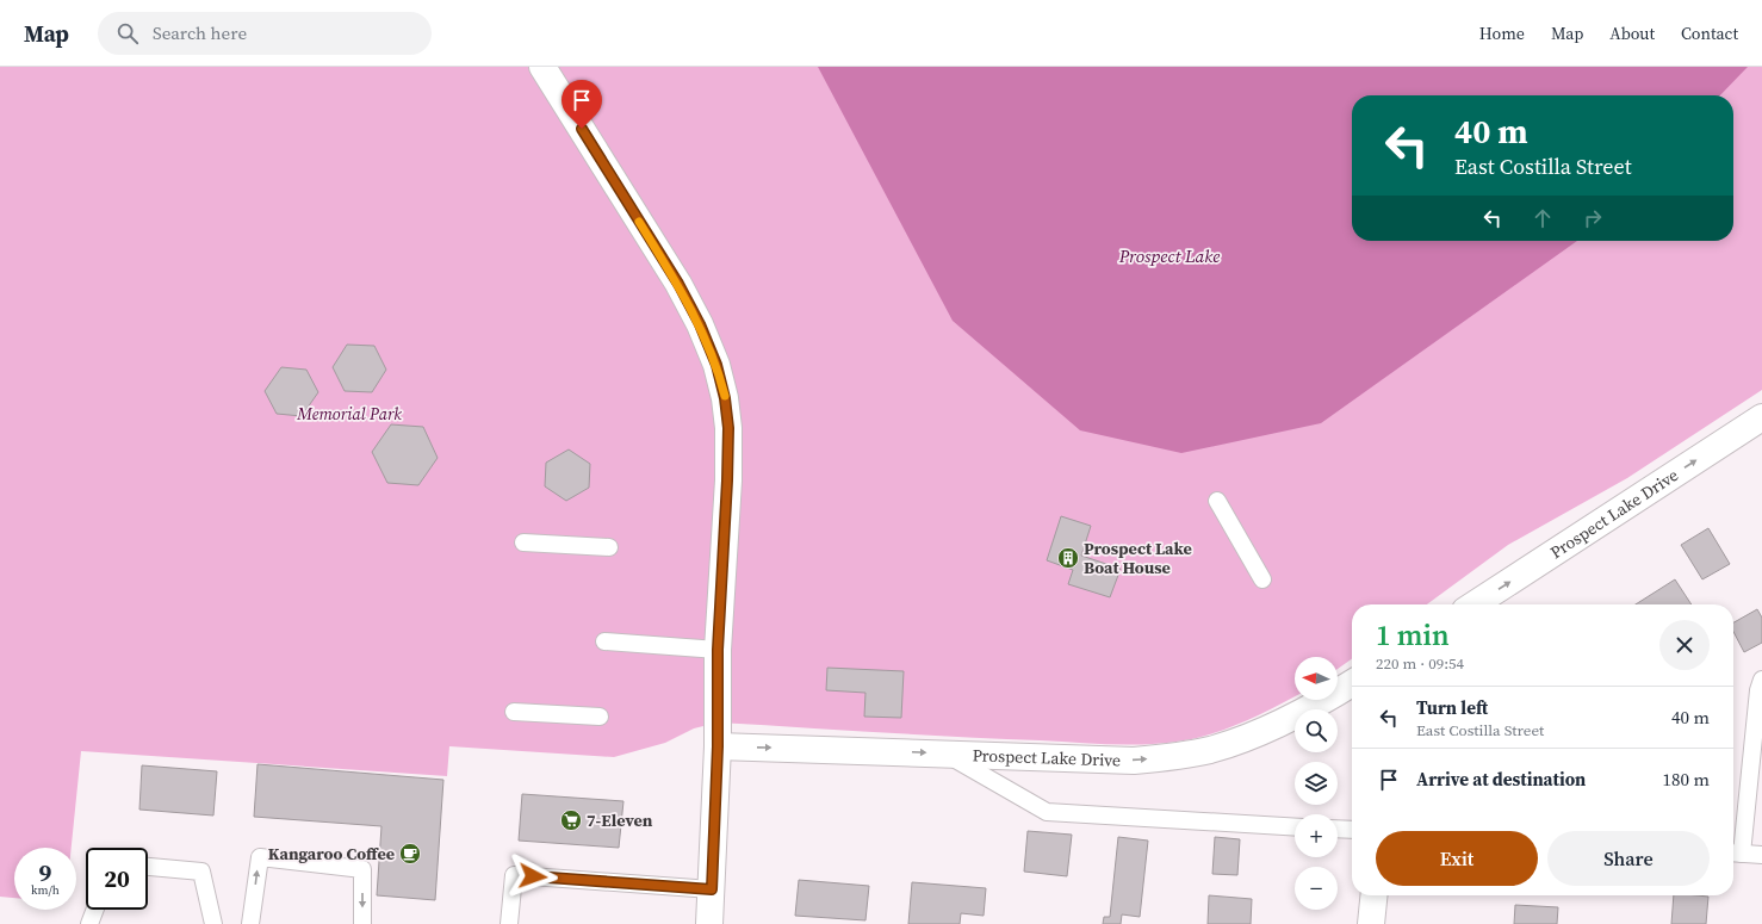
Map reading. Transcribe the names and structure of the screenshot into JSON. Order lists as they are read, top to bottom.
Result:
{
  "streets": {
    "street": ["Prospect Lake Drive"]
  },
  "one_way": ["Prospect Lake Drive"],
  "water": ["Prospect Lake"],
  "parks": ["Memorial Park"],
  "places": {
    "building": ["Prospect Lake Boat House"],
    "supermarket": ["7-Eleven"],
    "cafe": ["Kangaroo Coffee"]
  },
  "north": "left",
  "page": {
    "header": "Map",
    "search": "Search here",
    "nav": [
      "Home",
      "Map",
      "About",
      "Contact"
    ],
    "turn": ["40 m", "East Costilla Street"],
    "heading": ["1 min", "220 m · 09:54"],
    "map_buttons": ["+", "−"],
    "list": [
      {
        "name": "Turn left",
        "note": "East Costilla Street",
        "value": "40 m"
      },
      {
        "name": "Arrive at destination",
        "value": "180 m"
      }
    ],
    "buttons": ["Exit", "Share"],
    "speed": "9 km/h",
    "limit": "20"
  }
}
